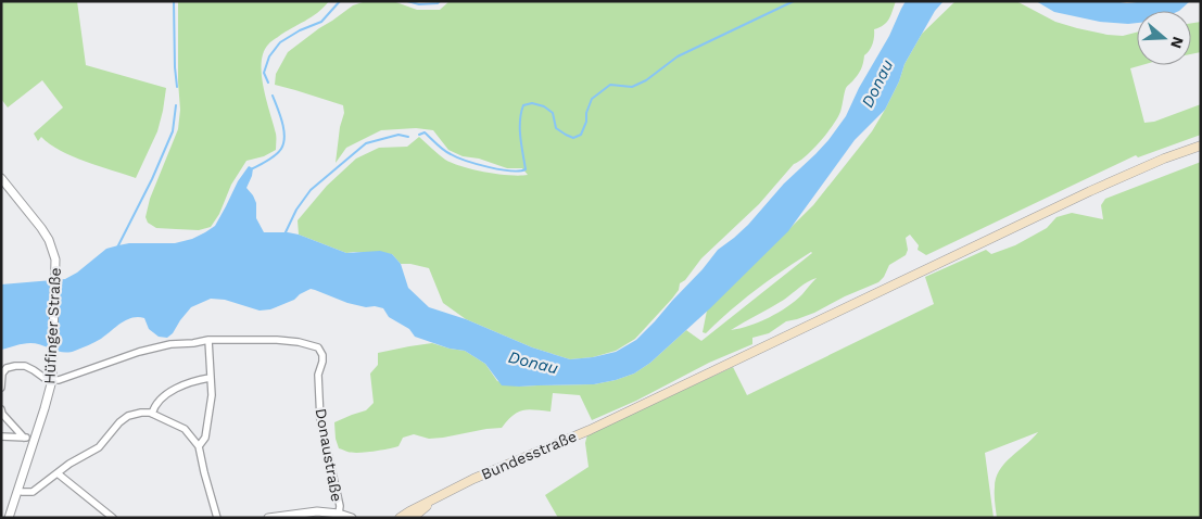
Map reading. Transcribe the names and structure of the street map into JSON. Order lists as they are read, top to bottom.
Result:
{
  "streets": {
    "main road": ["Bundesstraße"],
    "street": ["Hüfinger Straße", "Donaustraße"]
  },
  "crossings": [
    ["Hüfinger Straße", "Donaustraße"]
  ],
  "water": ["Donau"],
  "north": "right"
}
